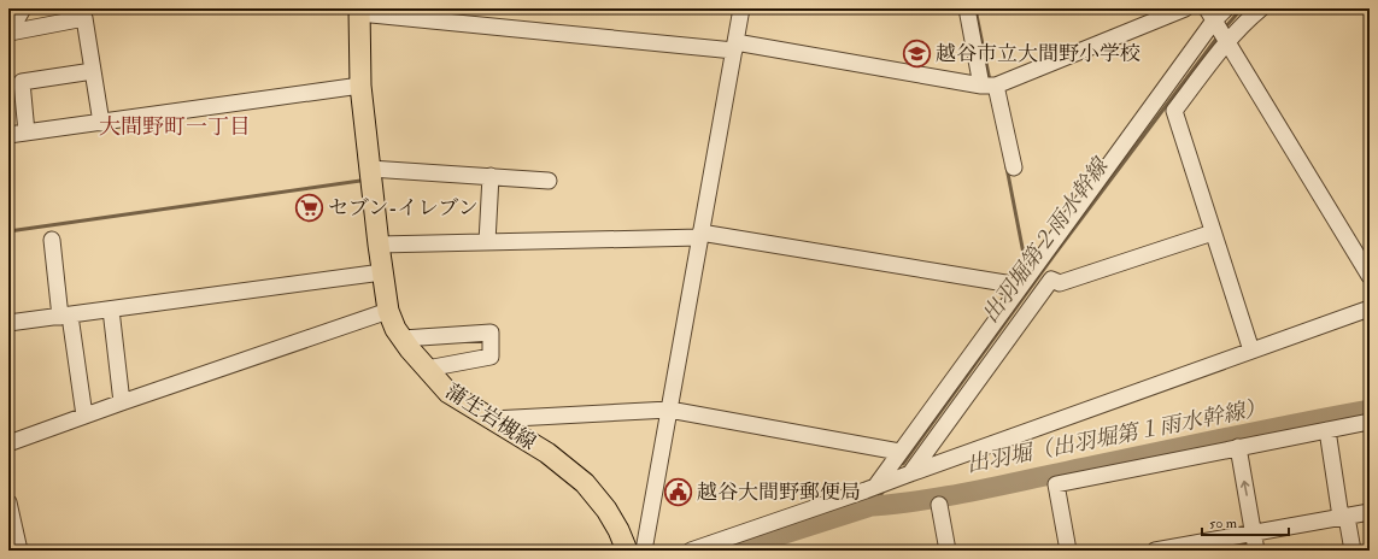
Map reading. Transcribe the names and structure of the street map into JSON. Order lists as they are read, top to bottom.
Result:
{
  "streets": {
    "main road": ["蒲生岩槻線"]
  },
  "districts": ["大間野町一丁目"],
  "water": ["出羽堀第２雨水幹線", "出羽堀（出羽堀第１雨水幹線）"],
  "places": {
    "school or university": ["越谷市立大間野小学校"],
    "supermarket": ["セブン-イレブン"],
    "public building": ["越谷大間野郵便局"]
  },
  "scale_bar": "50 m"
}
